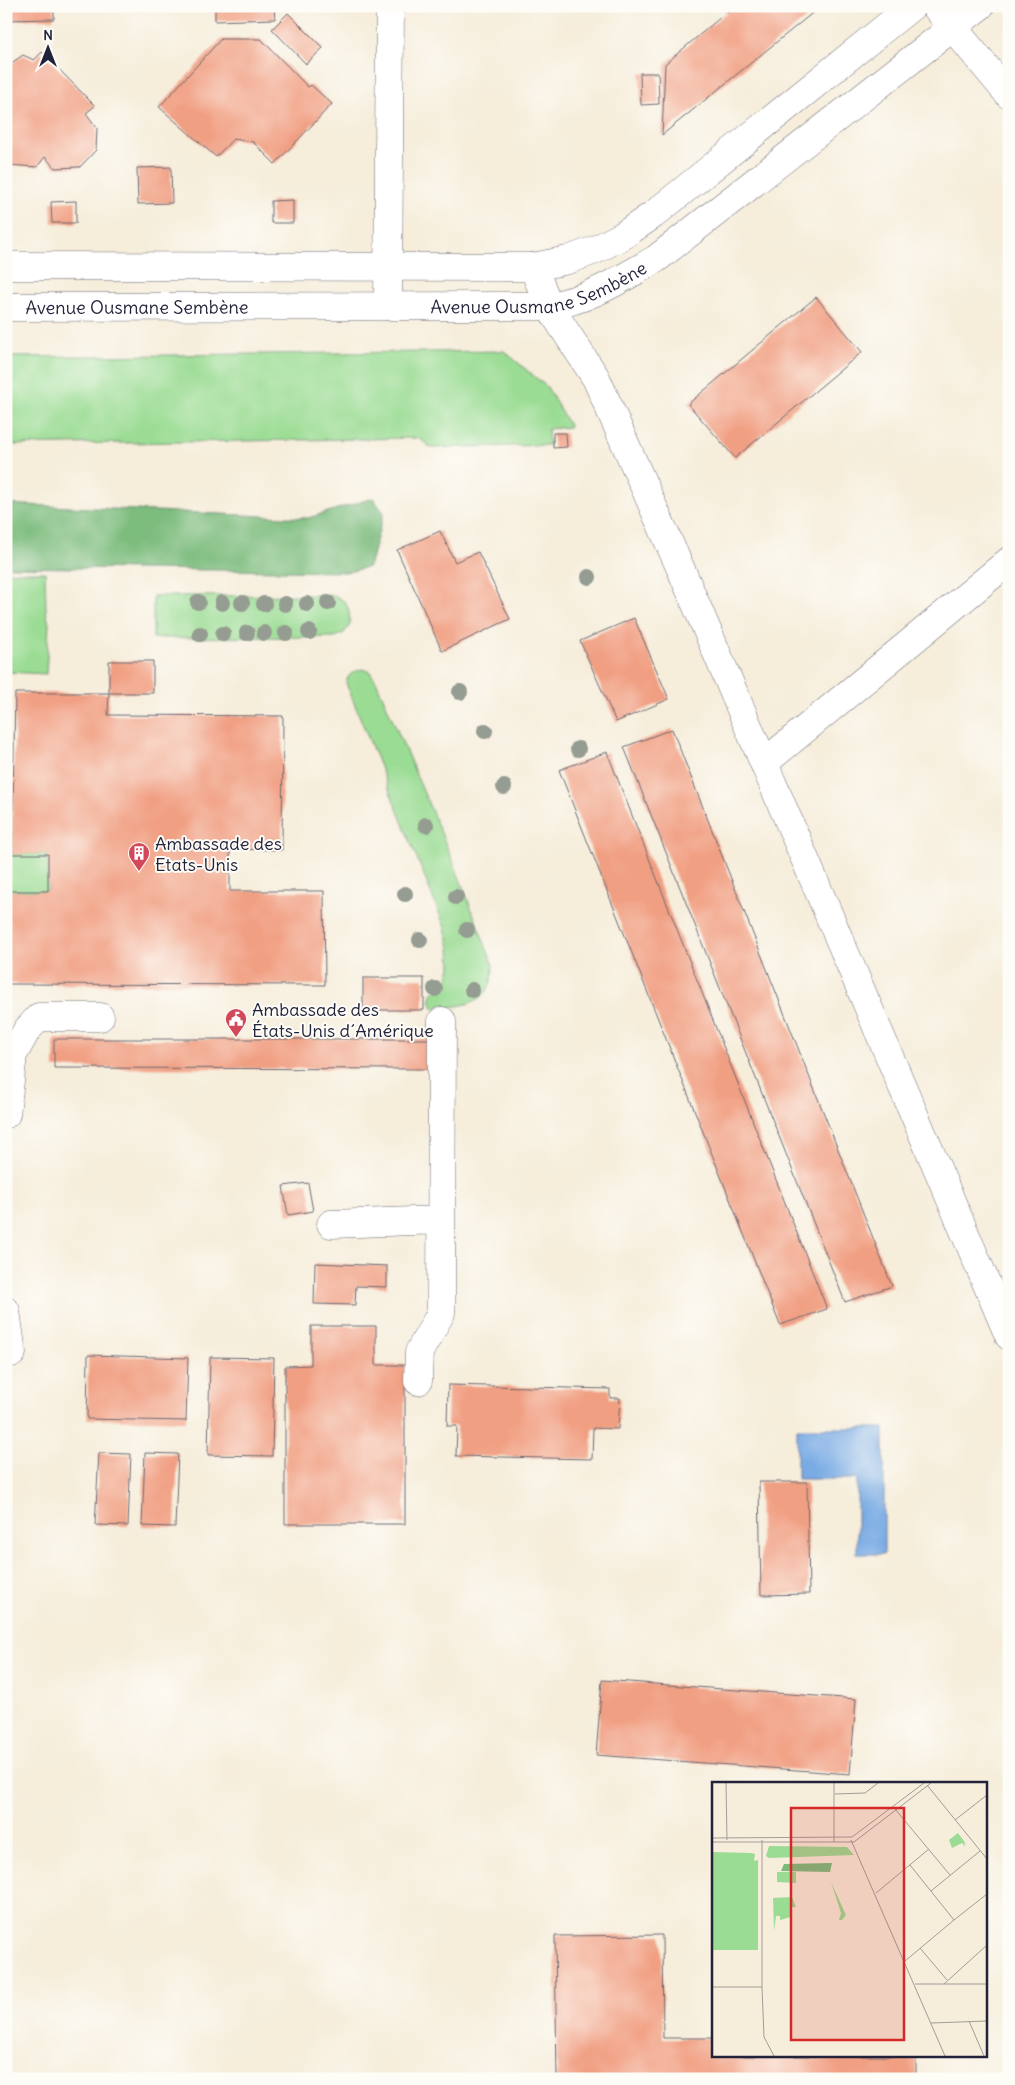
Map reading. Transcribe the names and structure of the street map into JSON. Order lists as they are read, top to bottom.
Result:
{
  "streets": {
    "main road": ["Avenue Ousmane Sembène"]
  },
  "places": {
    "building": ["Ambassade des Etats-Unis"],
    "public building": ["Ambassade des États-Unis d´Amérique"]
  },
  "north": "top"
}
